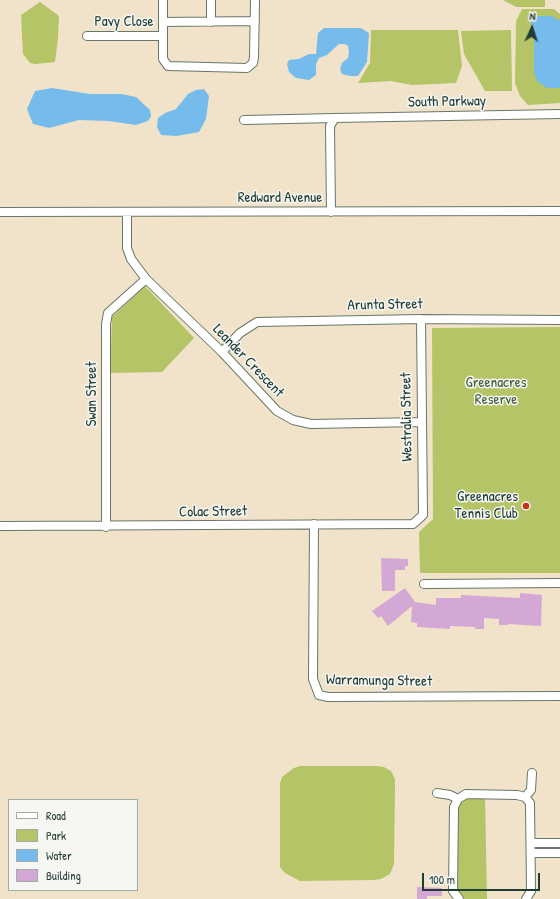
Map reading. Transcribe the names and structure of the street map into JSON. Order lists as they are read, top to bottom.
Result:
{
  "streets": {
    "street": [
      "Pavy Close",
      "South Parkway",
      "Redward Avenue",
      "Arunta Street",
      "Leander Crescent",
      "Swan Street",
      "Westralia Street",
      "Colac Street",
      "Warramunga Street"
    ]
  },
  "crossings": [
    ["Redward Avenue", "Leander Crescent"],
    ["Arunta Street", "Leander Crescent"],
    ["Arunta Street", "Westralia Street"],
    ["Leander Crescent", "Swan Street"],
    ["Leander Crescent", "Westralia Street"],
    ["Swan Street", "Colac Street"],
    ["Westralia Street", "Colac Street"],
    ["Colac Street", "Warramunga Street"]
  ],
  "parks": ["Greenacres Reserve"],
  "places": ["Greenacres Tennis Club"],
  "legend": [
    "Road",
    "Park",
    "Water",
    "Building"
  ],
  "scale_bar": "100 m",
  "north": "top"
}
